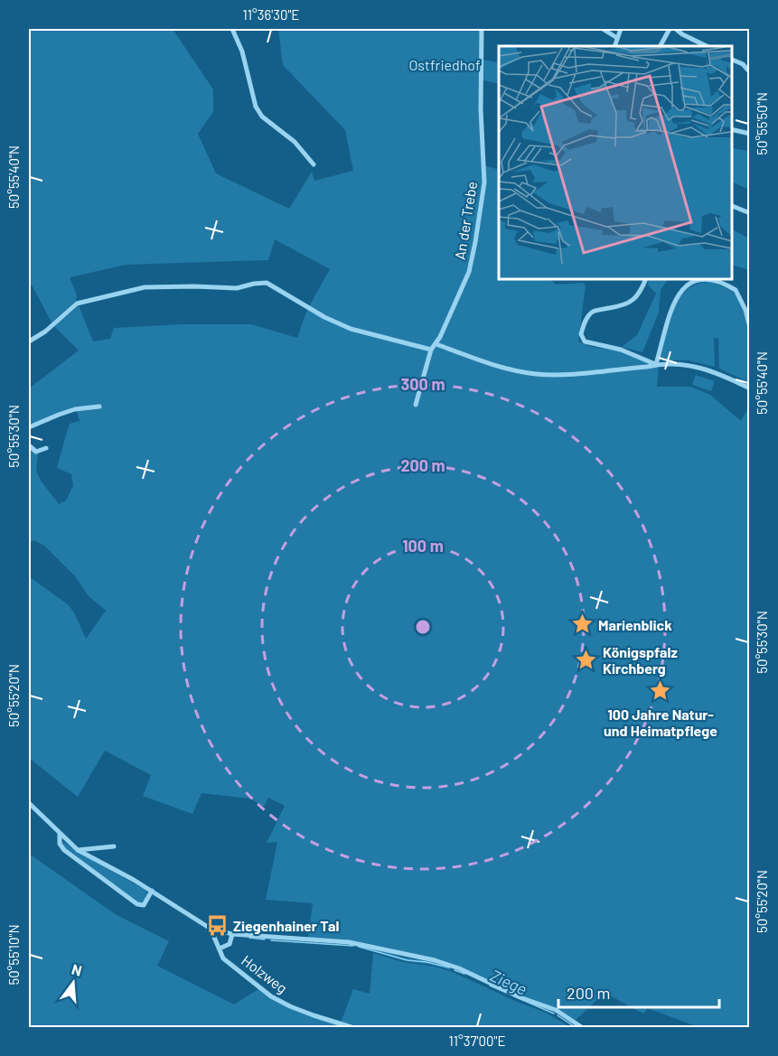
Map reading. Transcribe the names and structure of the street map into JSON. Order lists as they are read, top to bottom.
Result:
{
  "streets": {
    "street": ["An der Trebe", "Holzweg"]
  },
  "water": ["Ziege"],
  "parks": ["Ostfriedhof"],
  "places": {
    "place": ["Marienblick", "Königspfalz Kirchberg", "100 Jahre Natur- und Heimatpflege"],
    "bus stop": ["Ziegenhainer Tal"]
  },
  "scale_bar": "200 m",
  "north": "top",
  "coordinates": [
    "11°36'30\"E",
    "50°55'50\"N",
    "50°55'40\"N",
    "50°55'30\"N",
    "50°55'20\"N",
    "50°55'10\"N",
    "11°37'00\"E"
  ],
  "rings": ["300 m", "200 m", "100 m"]
}
